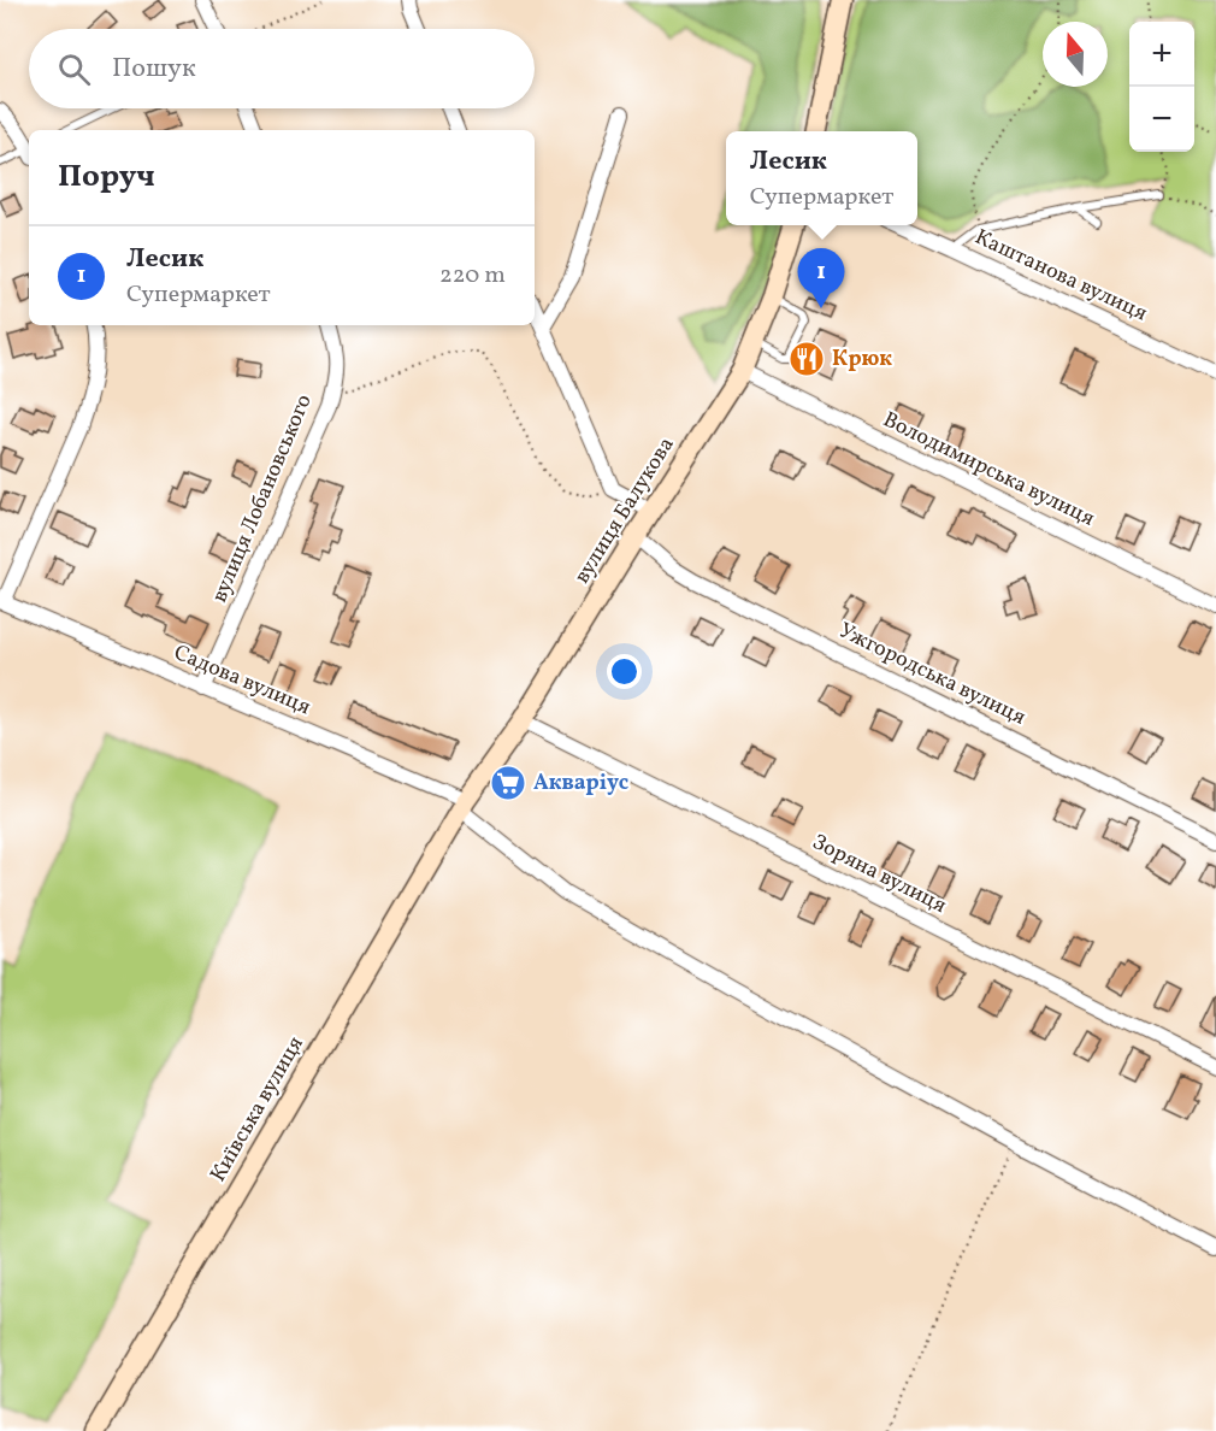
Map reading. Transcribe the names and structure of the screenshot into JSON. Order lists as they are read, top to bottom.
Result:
{
  "streets": {
    "main road": ["вулиця Балукова", "Київська вулиця"],
    "street": [
      "Каштанова вулиця",
      "Володимирська вулиця",
      "вулиця Лобановського",
      "Ужгородська вулиця",
      "Садова вулиця",
      "Зоряна вулиця"
    ]
  },
  "crossings": [
    ["Володимирська вулиця", "вулиця Балукова"],
    ["вулиця Лобановського", "Садова вулиця"],
    ["вулиця Балукова", "Ужгородська вулиця"],
    ["вулиця Балукова", "Садова вулиця"],
    ["вулиця Балукова", "Зоряна вулиця"],
    ["вулиця Балукова", "Київська вулиця"],
    ["Садова вулиця", "Київська вулиця"]
  ],
  "places": {
    "restaurant": ["Крюк"],
    "supermarket": ["Акваріус"]
  },
  "north": "top",
  "page": {
    "map_buttons": ["+", "−"],
    "search": "Пошук",
    "heading": "Поруч",
    "popup": ["Лесик", "Супермаркет"],
    "list": [
      {
        "mark": "1",
        "name": "Лесик",
        "note": "Супермаркет",
        "value": "220 m"
      }
    ],
    "pins": "1"
  }
}
